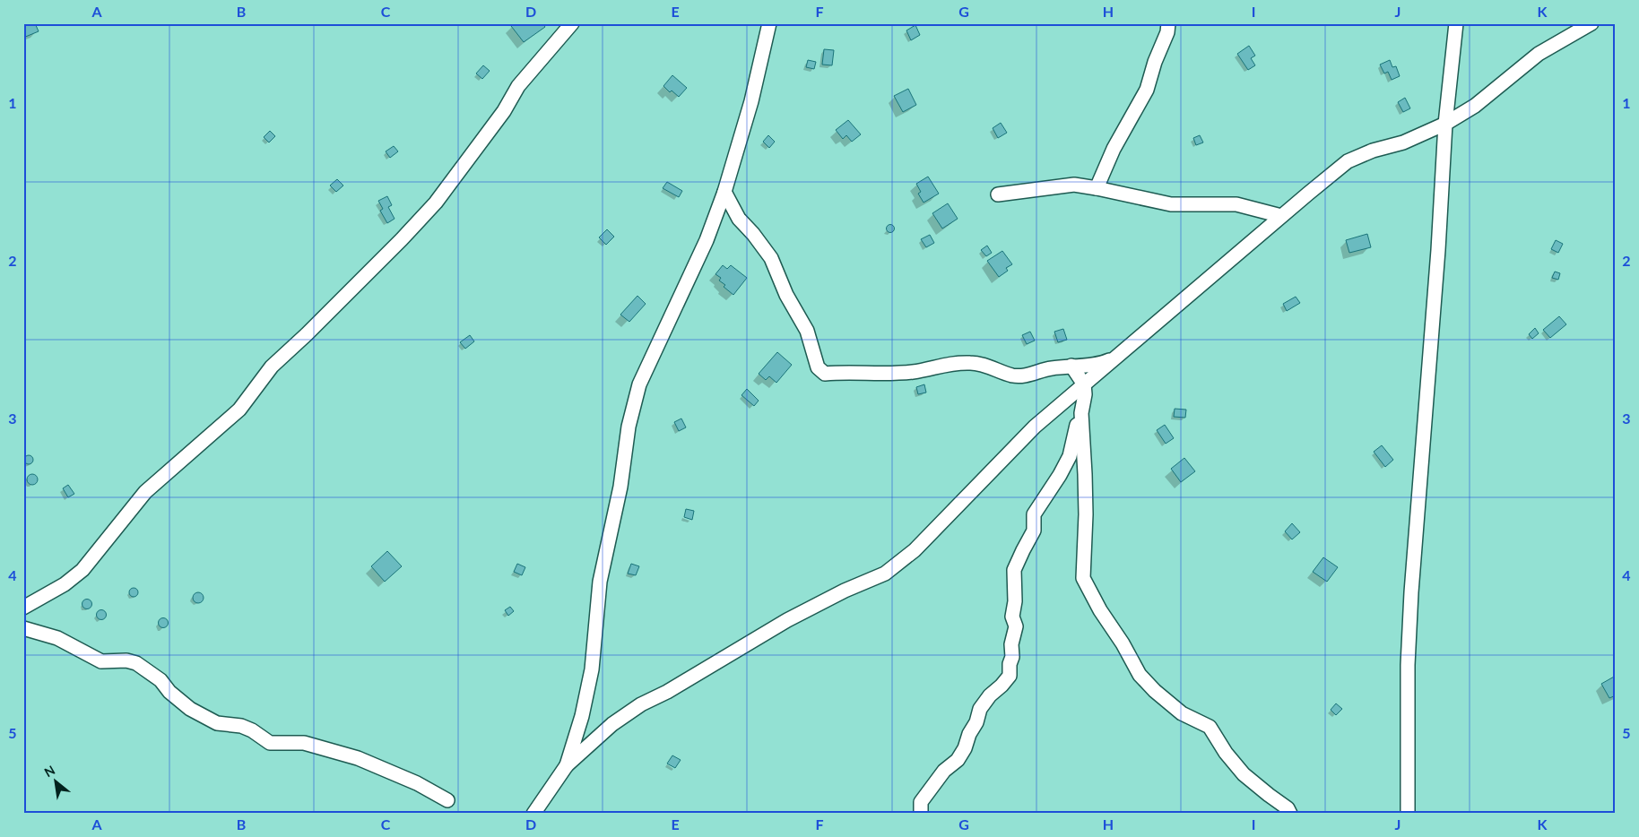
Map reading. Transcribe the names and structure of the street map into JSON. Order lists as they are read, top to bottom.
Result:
{
  "north": "top left",
  "grid": {
    "columns": [
      "A",
      "B",
      "C",
      "D",
      "E",
      "F",
      "G",
      "H",
      "I",
      "J",
      "K"
    ],
    "rows": [
      "1",
      "2",
      "3",
      "4",
      "5"
    ]
  }
}
